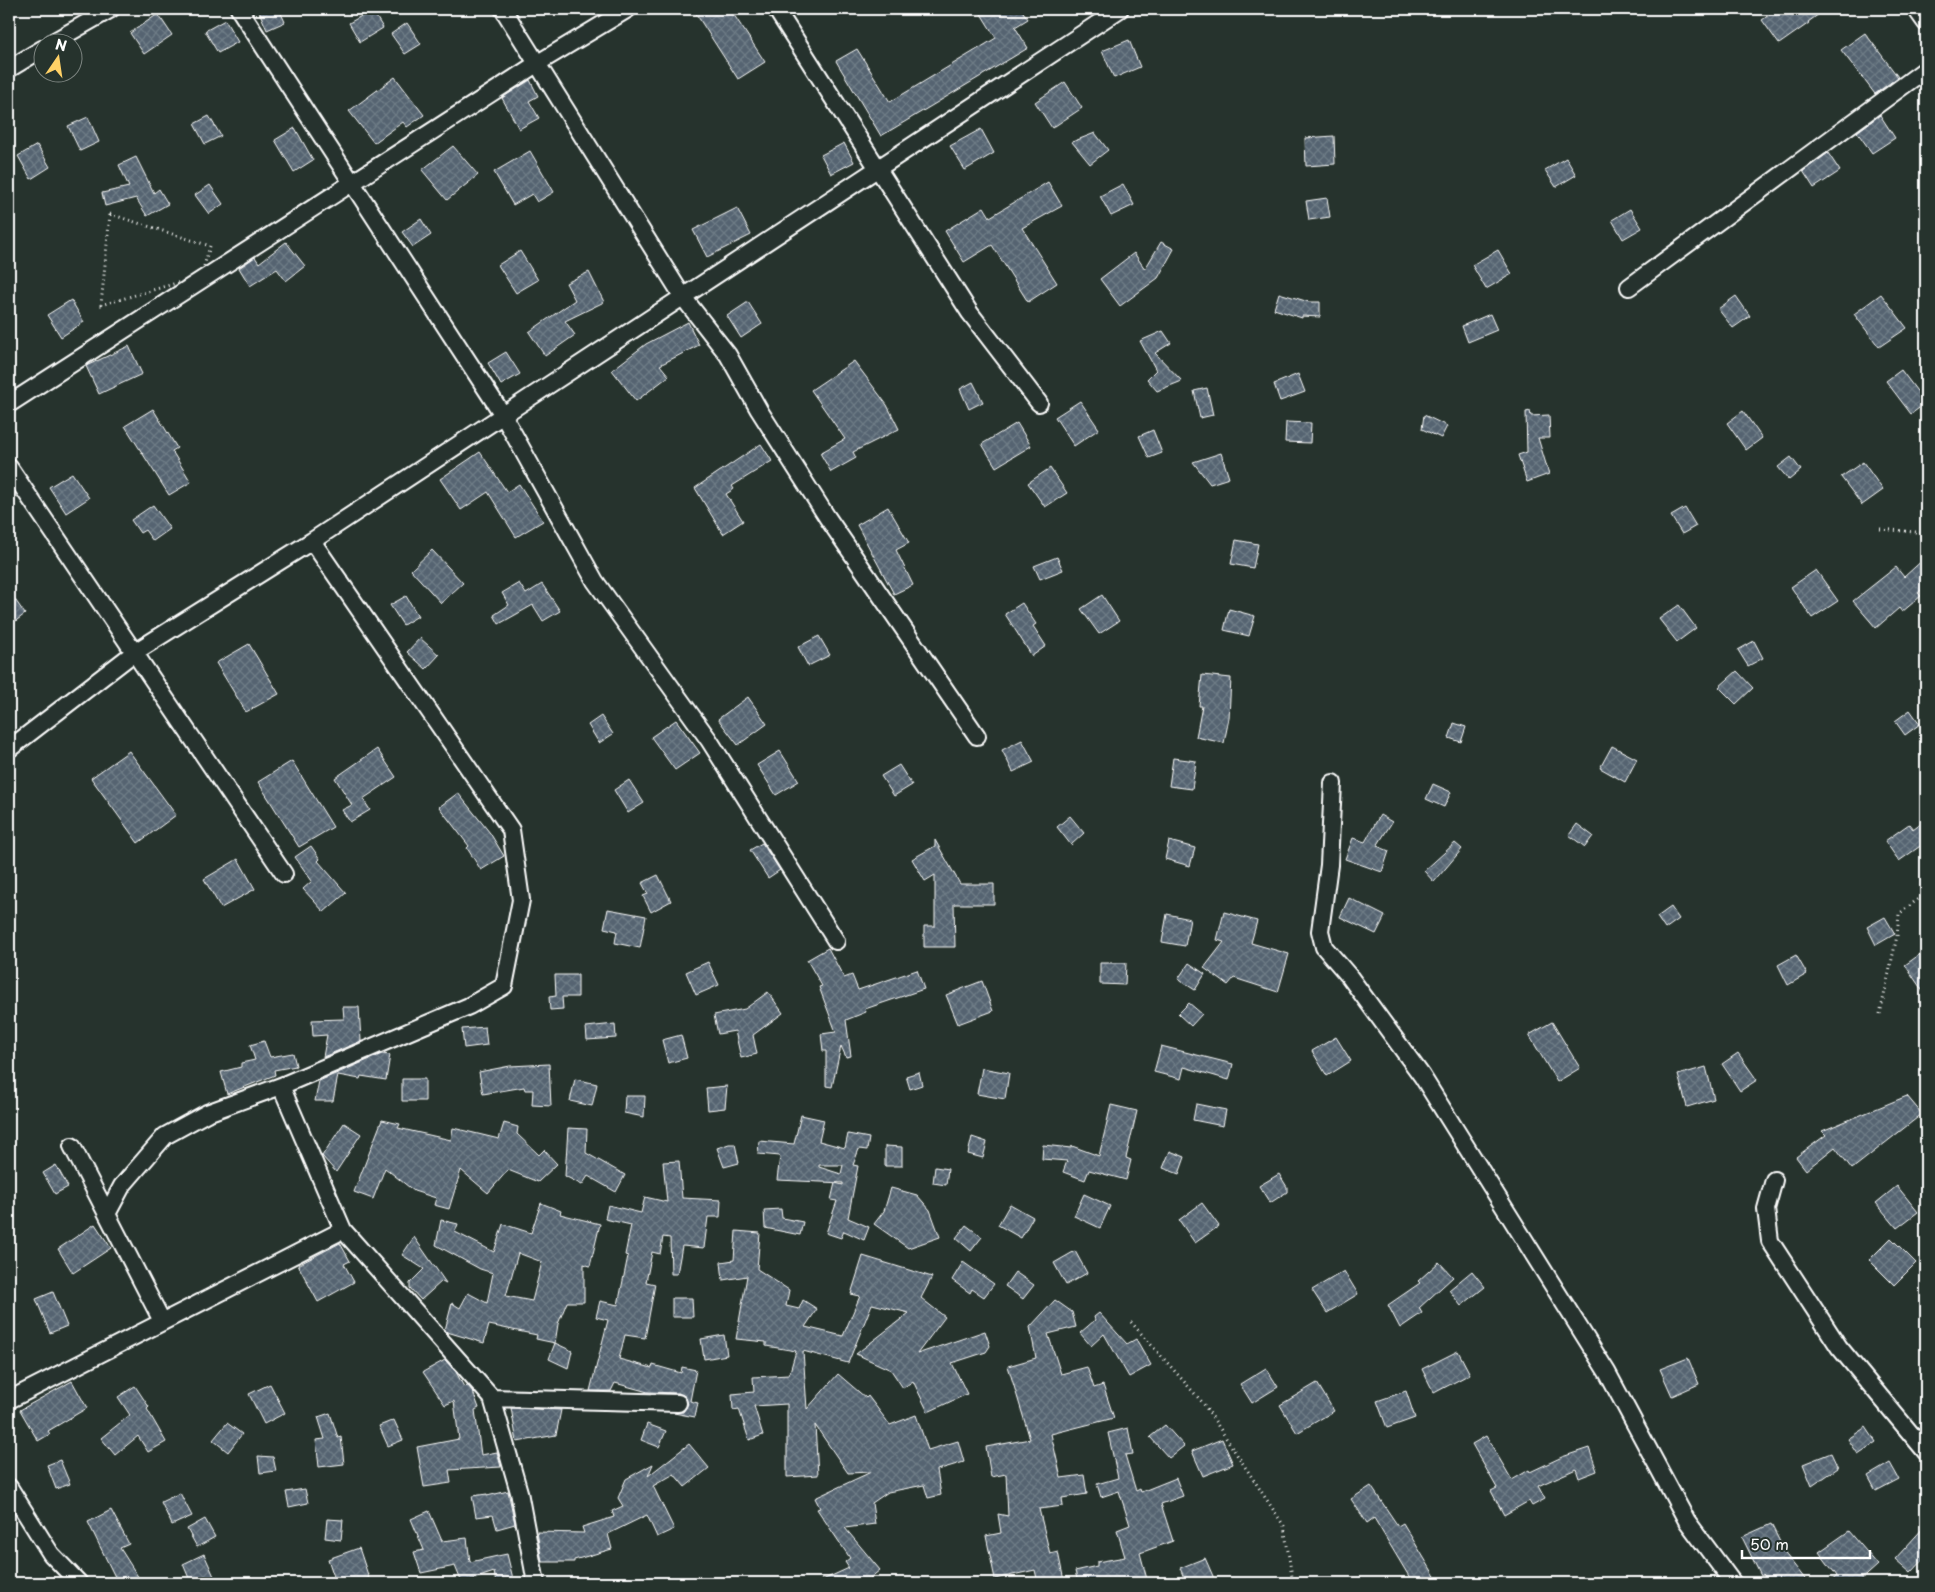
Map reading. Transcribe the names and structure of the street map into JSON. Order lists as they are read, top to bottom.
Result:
{
  "scale_bar": "50 m",
  "north": "top"
}
